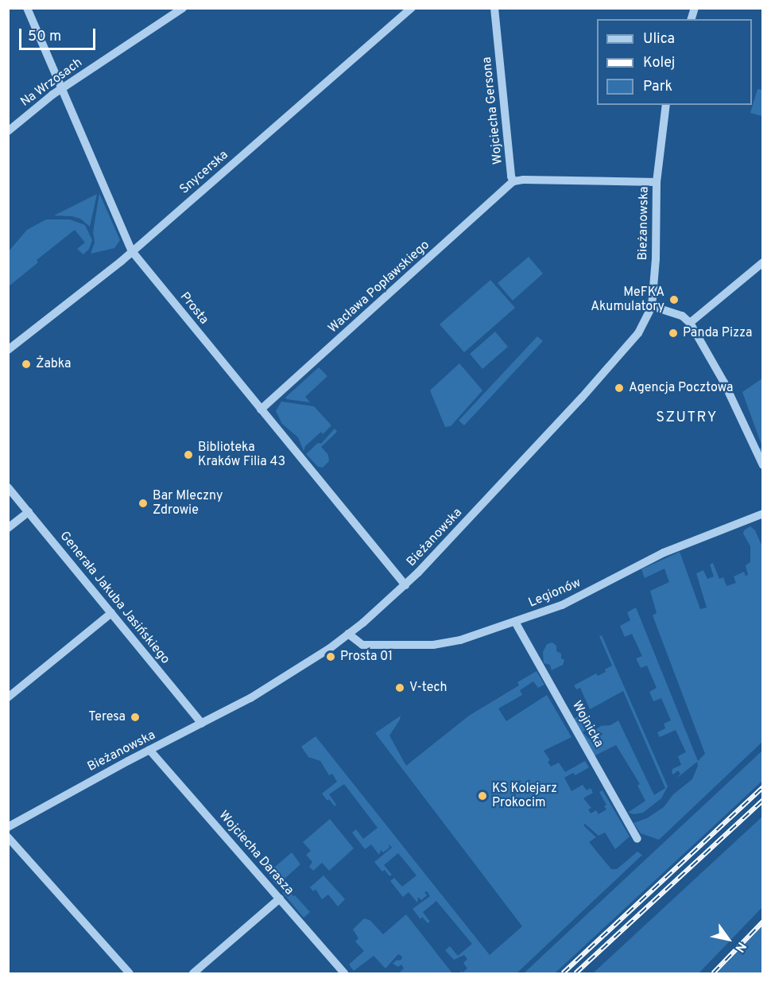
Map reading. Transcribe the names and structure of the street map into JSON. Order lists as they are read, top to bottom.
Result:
{
  "streets": {
    "street": [
      "Na Wrzosach",
      "Wojciecha Gersona",
      "Snycerska",
      "Bieżanowska",
      "Wacława Popławskiego",
      "Prosta",
      "Legionów",
      "Generała Jakuba Jasińskiego",
      "Wojnicka",
      "Wojciecha Darasza"
    ]
  },
  "crossings": [
    ["Na Wrzosach", "Prosta"],
    ["Wojciecha Gersona", "Bieżanowska"],
    ["Wojciecha Gersona", "Wacława Popławskiego"],
    ["Snycerska", "Prosta"],
    ["Bieżanowska", "Prosta"],
    ["Bieżanowska", "Legionów"],
    ["Bieżanowska", "Generała Jakuba Jasińskiego"],
    ["Bieżanowska", "Wojciecha Darasza"],
    ["Wacława Popławskiego", "Prosta"],
    ["Legionów", "Wojnicka"]
  ],
  "districts": ["SZUTRY"],
  "places": [
    "MeFKA Akumulatory",
    "Panda Pizza",
    "Żabka",
    "Agencja Pocztowa",
    "Biblioteka Kraków Filia 43",
    "Bar Mleczny Zdrowie",
    "Prosta 01",
    "V-tech",
    "Teresa",
    "KS Kolejarz Prokocim"
  ],
  "legend": ["Ulica", "Kolej", "Park"],
  "scale_bar": "50 m",
  "north": "bottom right"
}
